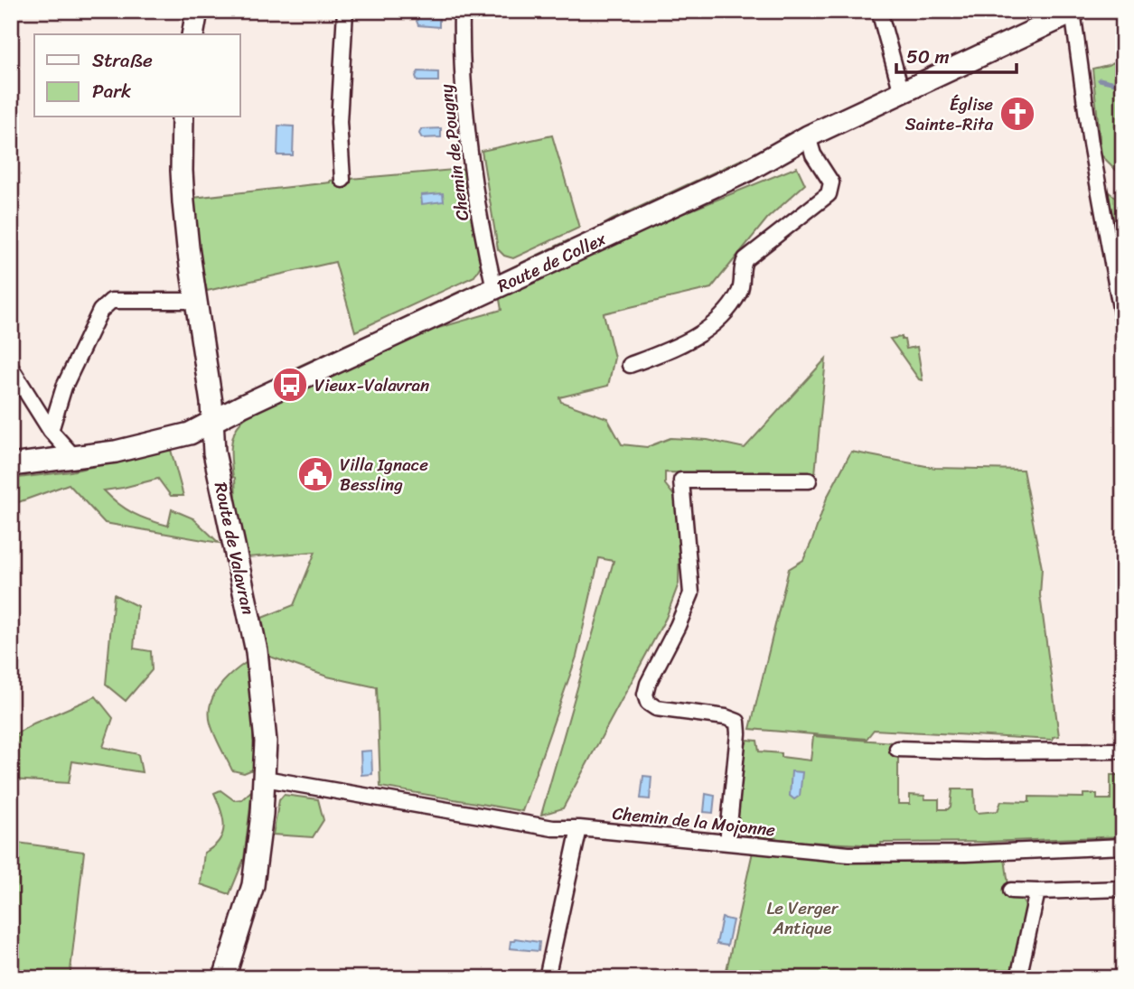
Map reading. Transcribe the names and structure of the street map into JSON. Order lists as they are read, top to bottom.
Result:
{
  "streets": {
    "street": [
      "Chemin de Pougny",
      "Route de Collex",
      "Route de Valavran",
      "Chemin de la Mojonne"
    ]
  },
  "crossings": [
    ["Chemin de Pougny", "Route de Collex"],
    ["Route de Collex", "Route de Valavran"],
    ["Route de Valavran", "Chemin de la Mojonne"]
  ],
  "parks": ["Le Verger Antique"],
  "places": {
    "church": ["Église Sainte-Rita"],
    "bus stop": ["Vieux-Valavran"],
    "public building": ["Villa Ignace Bessling"]
  },
  "legend": ["Straße", "Park"],
  "scale_bar": "50 m"
}
